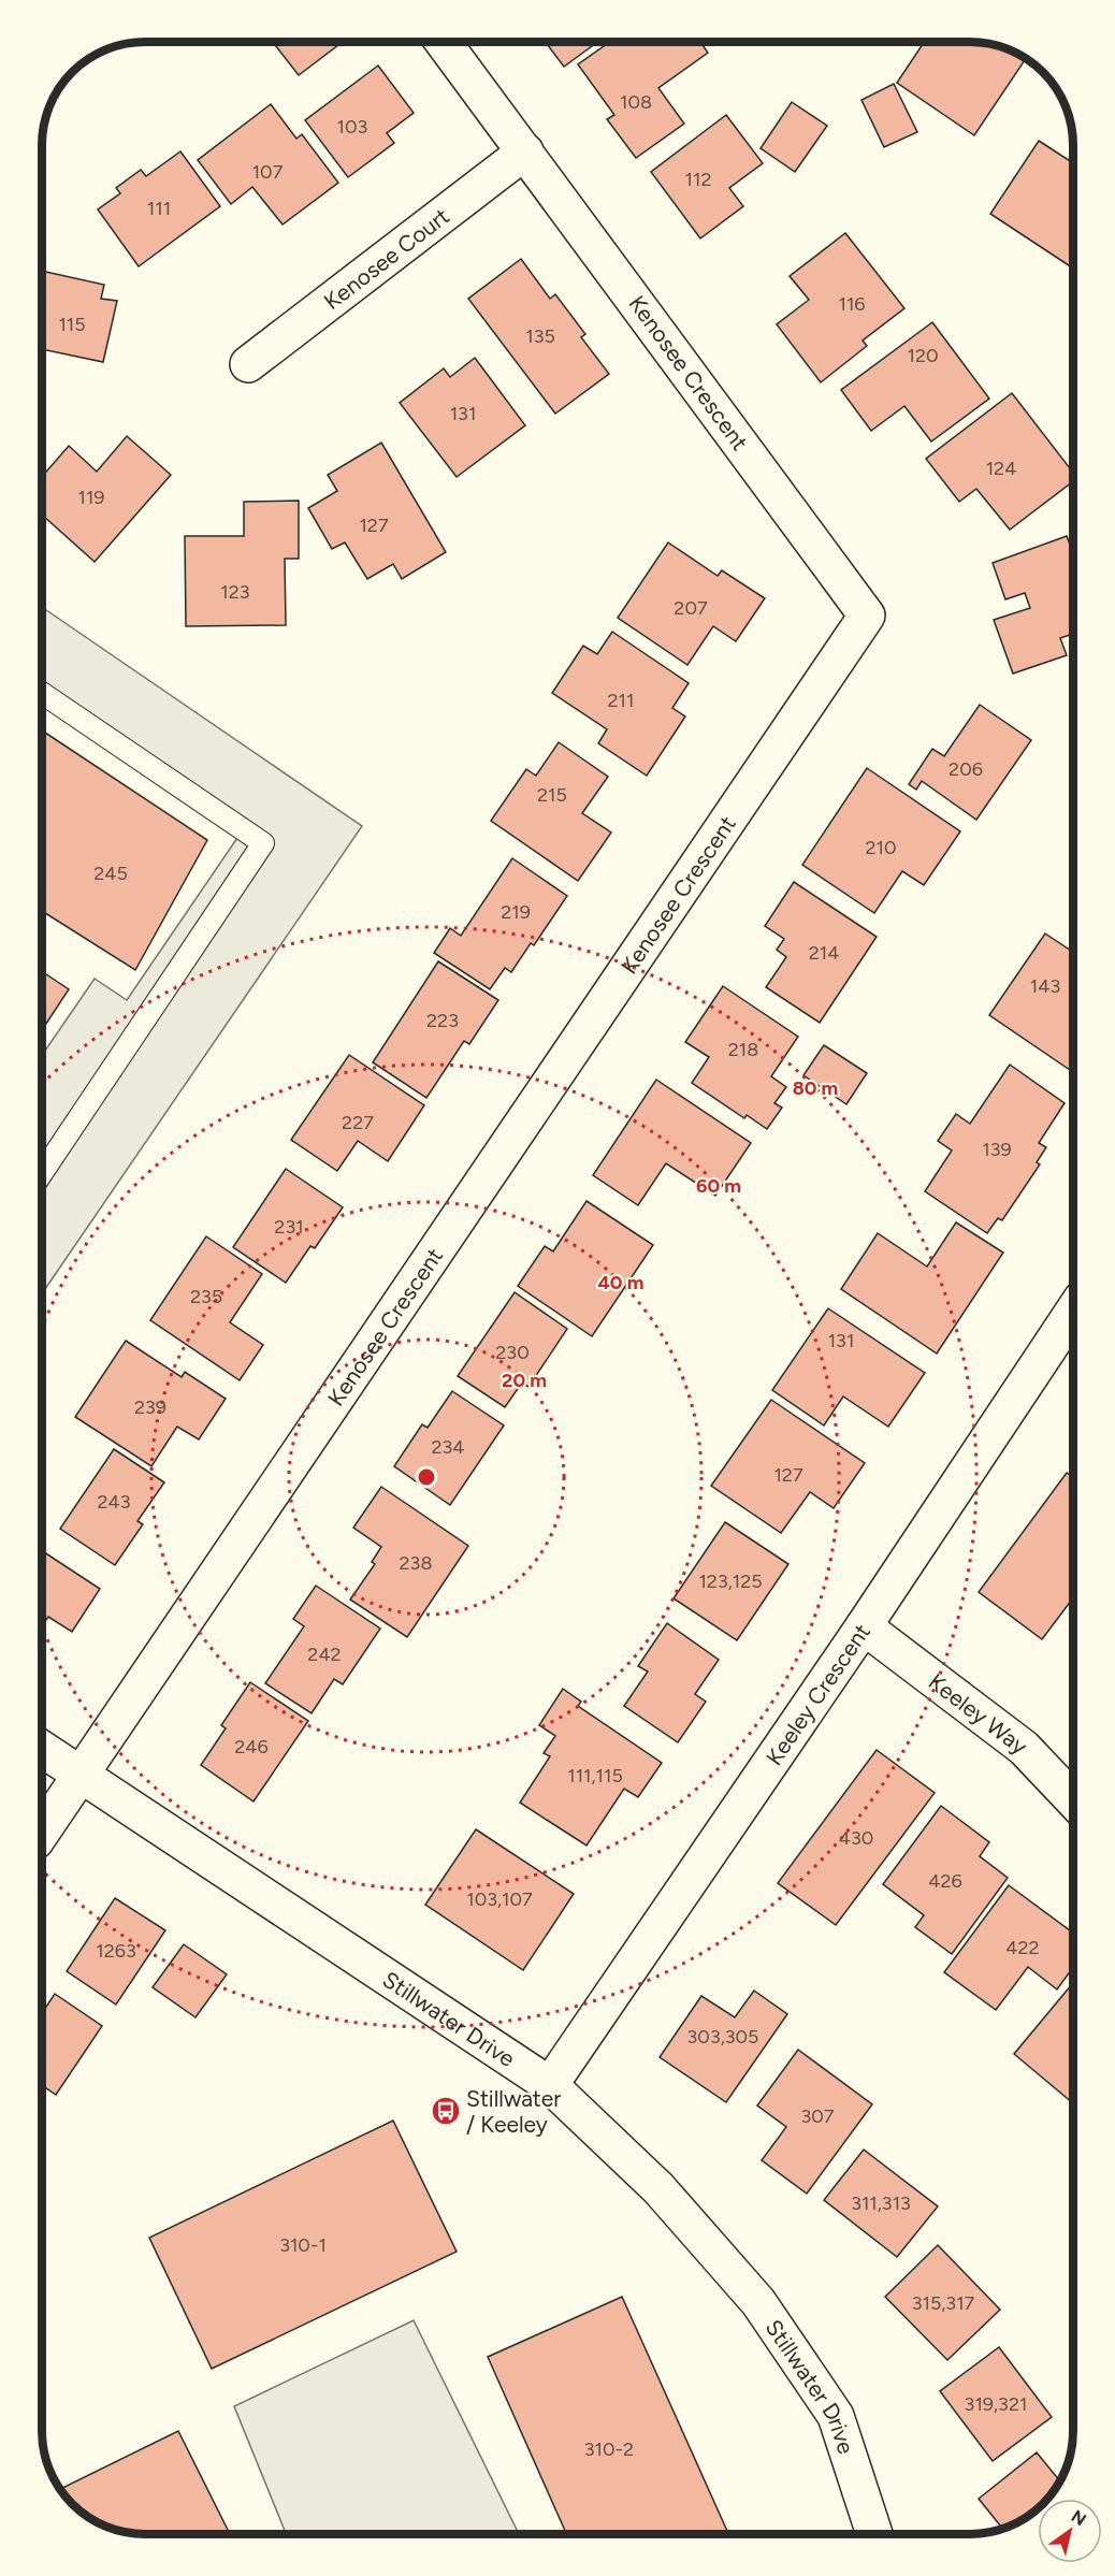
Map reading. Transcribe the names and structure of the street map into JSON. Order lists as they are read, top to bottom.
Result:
{
  "streets": {
    "street": [
      "Kenosee Court",
      "Kenosee Crescent",
      "Keeley Crescent",
      "Keeley Way",
      "Stillwater Drive"
    ]
  },
  "crossings": [
    ["Kenosee Court", "Kenosee Crescent"],
    ["Kenosee Crescent", "Stillwater Drive"],
    ["Keeley Crescent", "Keeley Way"],
    ["Keeley Crescent", "Stillwater Drive"]
  ],
  "places": {
    "bus stop": ["Stillwater / Keeley"]
  },
  "house_numbers": [
    "108",
    "103",
    "107",
    "112",
    "111",
    "116",
    "115",
    "135",
    "120",
    "131",
    "124",
    "119",
    "127",
    "123",
    "207",
    "211",
    "206",
    "215",
    "210",
    "245",
    "219",
    "214",
    "143",
    "223",
    "218",
    "227",
    "139",
    "231",
    "235",
    "131",
    "230",
    "239",
    "234",
    "127",
    "243",
    "238",
    "123,125",
    "242",
    "246",
    "111,115",
    "430",
    "426",
    "103,107",
    "422",
    "1263",
    "303,305",
    "307",
    "311,313",
    "310-1",
    "315,317",
    "319,321",
    "310-2"
  ],
  "north": "top right",
  "rings": [
    "80 m",
    "60 m",
    "40 m",
    "20 m"
  ]
}
